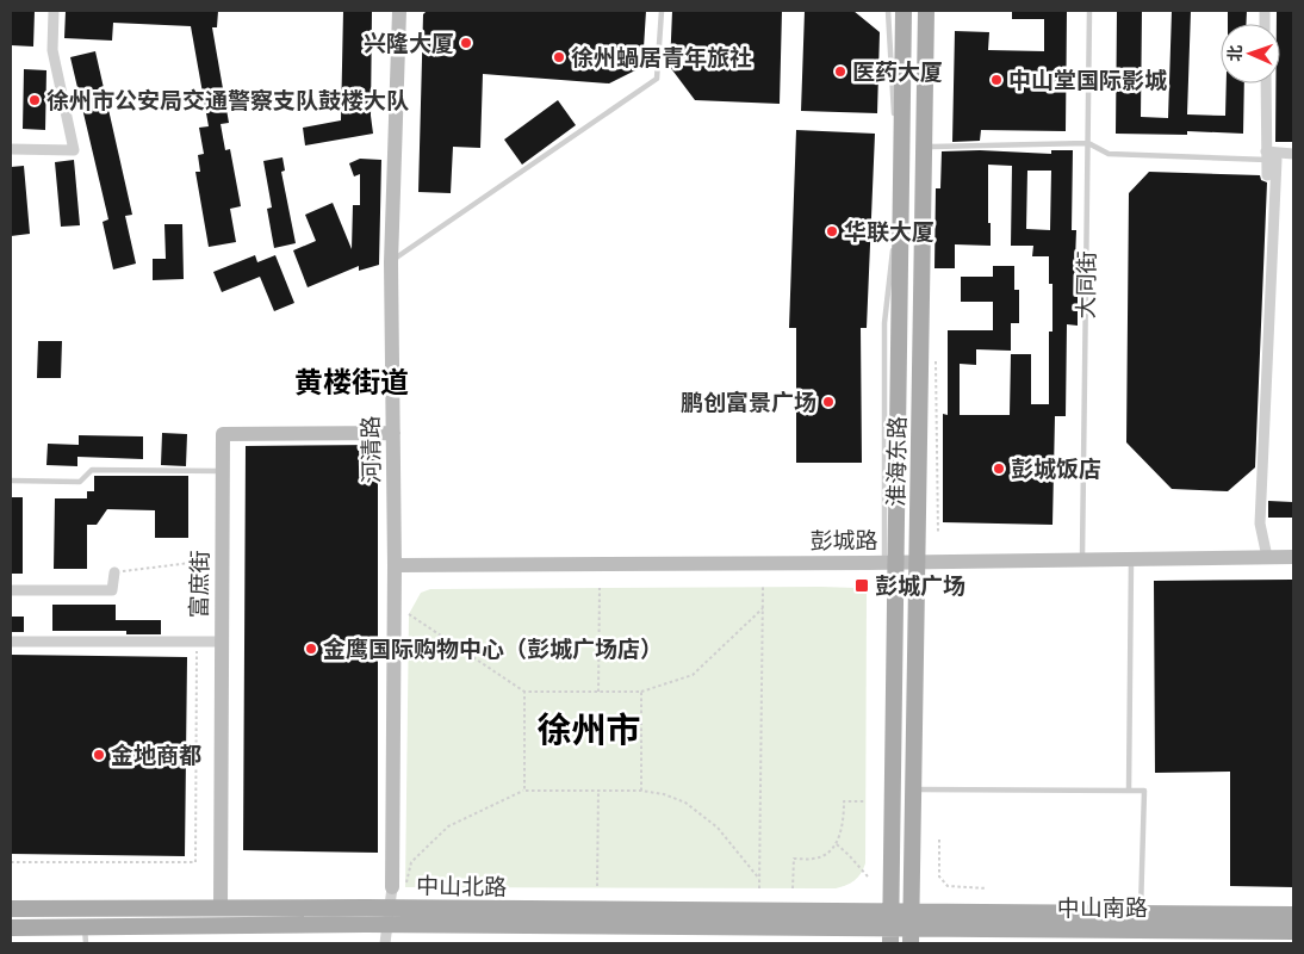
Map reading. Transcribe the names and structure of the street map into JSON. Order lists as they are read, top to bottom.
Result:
{
  "streets": {
    "main road": ["淮海东路", "中山北路", "中山南路"],
    "street": ["河清路", "彭城路", "富庶街"],
    "lane": ["大同街"]
  },
  "crossings": [
    ["大同街", "彭城路"],
    ["河清路", "彭城路"],
    ["河清路", "富庶街"],
    ["淮海东路", "彭城路"],
    ["淮海东路", "中山北路"],
    ["淮海东路", "中山南路"],
    ["富庶街", "中山北路"],
    ["中山北路", "中山南路"]
  ],
  "districts": ["黄楼街道", "徐州市"],
  "places": {
    "other": [
      "兴隆大厦",
      "徐州蝸居青年旅社",
      "医药大厦",
      "中山堂国际影城",
      "徐州市公安局交通警察支队鼓楼大队",
      "华联大厦",
      "鹏创富景广场",
      "彭城饭店",
      "金鹰国际购物中心（彭城广场店）",
      "金地商都"
    ],
    "transit": ["彭城广场"]
  },
  "north": "left"
}
